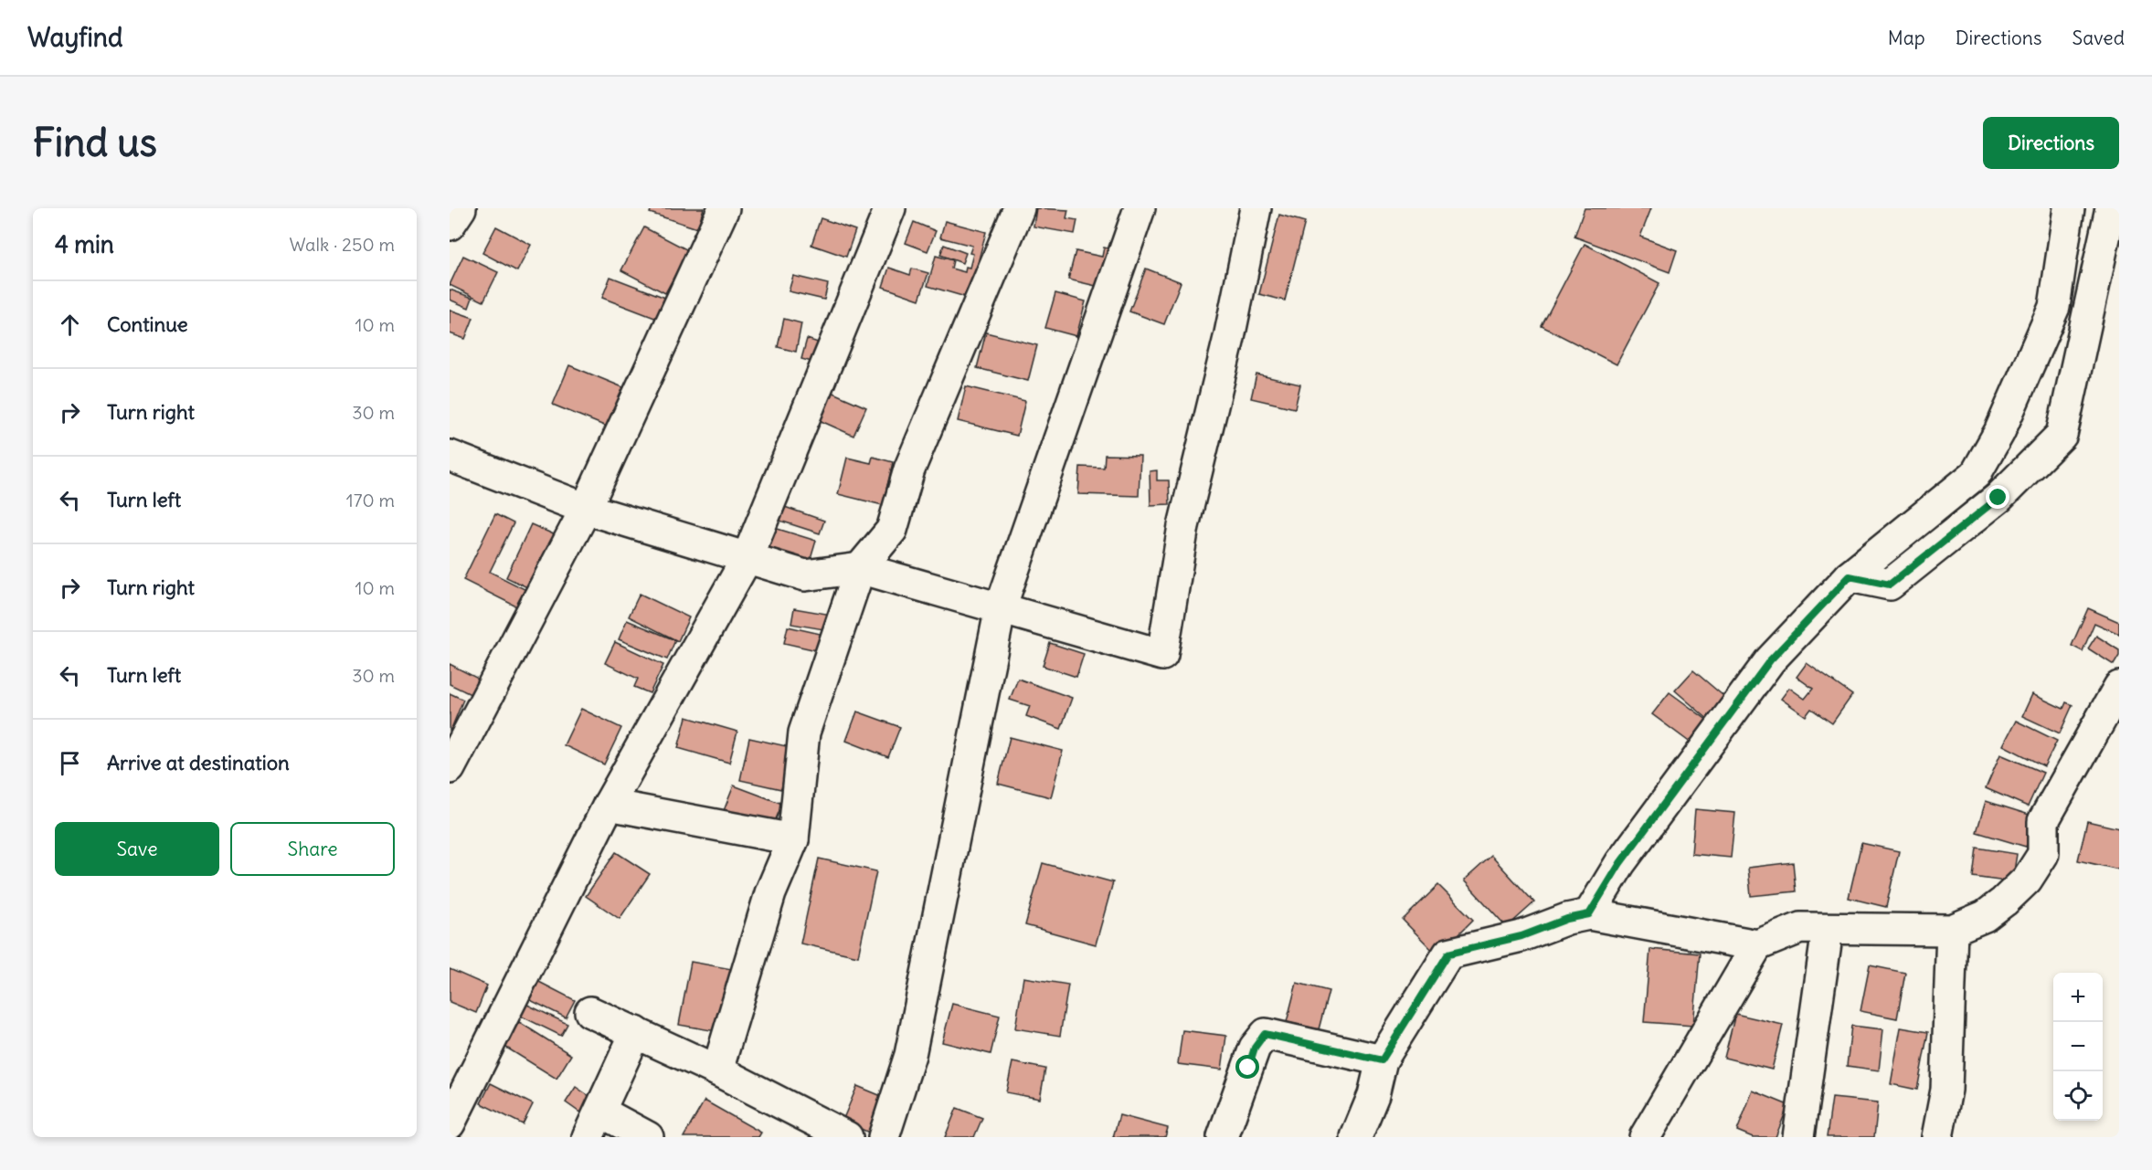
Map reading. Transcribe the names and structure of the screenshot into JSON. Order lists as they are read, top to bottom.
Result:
{
  "page": {
    "header": "Wayfind",
    "nav": ["Map", "Directions", "Saved"],
    "buttons": [
      "Directions",
      ["Save", "Share"]
    ],
    "title": "Find us",
    "heading": ["4 min", "Walk · 250 m"],
    "list": [
      ["Continue", "10 m"],
      ["Turn right", "30 m"],
      ["Turn left", "170 m"],
      ["Turn right", "10 m"],
      ["Turn left", "30 m"],
      "Arrive at destination"
    ],
    "map_buttons": ["+", "−"]
  }
}
